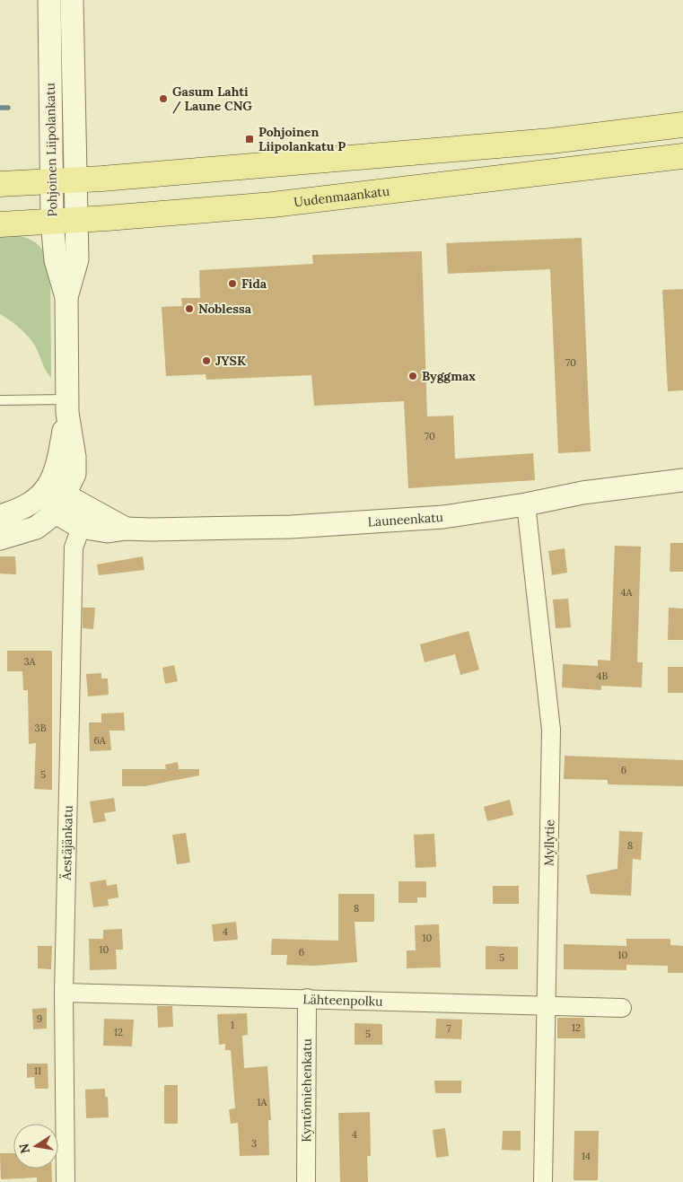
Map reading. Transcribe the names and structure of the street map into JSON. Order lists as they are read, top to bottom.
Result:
{
  "streets": {
    "main road": ["Uudenmaankatu"],
    "street": [
      "Pohjoinen Liipolankatu",
      "Launeenkatu",
      "Äestäjänkatu",
      "Myllytie",
      "Lähteenpolku",
      "Kyntömiehenkatu"
    ]
  },
  "crossings": [
    ["Pohjoinen Liipolankatu", "Uudenmaankatu"],
    ["Pohjoinen Liipolankatu", "Launeenkatu"],
    ["Launeenkatu", "Äestäjänkatu"],
    ["Launeenkatu", "Myllytie"],
    ["Äestäjänkatu", "Lähteenpolku"],
    ["Myllytie", "Lähteenpolku"],
    ["Lähteenpolku", "Kyntömiehenkatu"]
  ],
  "places": {
    "other": [
      "Gasum Lahti / Laune CNG",
      "Fida",
      "Noblessa",
      "JYSK",
      "Byggmax"
    ],
    "transit": ["Pohjoinen Liipolankatu P"]
  },
  "house_numbers": [
    "70",
    "70",
    "4A",
    "3A",
    "4B",
    "3B",
    "6A",
    "6",
    "5",
    "8",
    "8",
    "4",
    "10",
    "10",
    "6",
    "10",
    "5",
    "9",
    "1",
    "12",
    "7",
    "12",
    "5",
    "11",
    "1A",
    "4",
    "3",
    "14"
  ],
  "north": "left"
}
